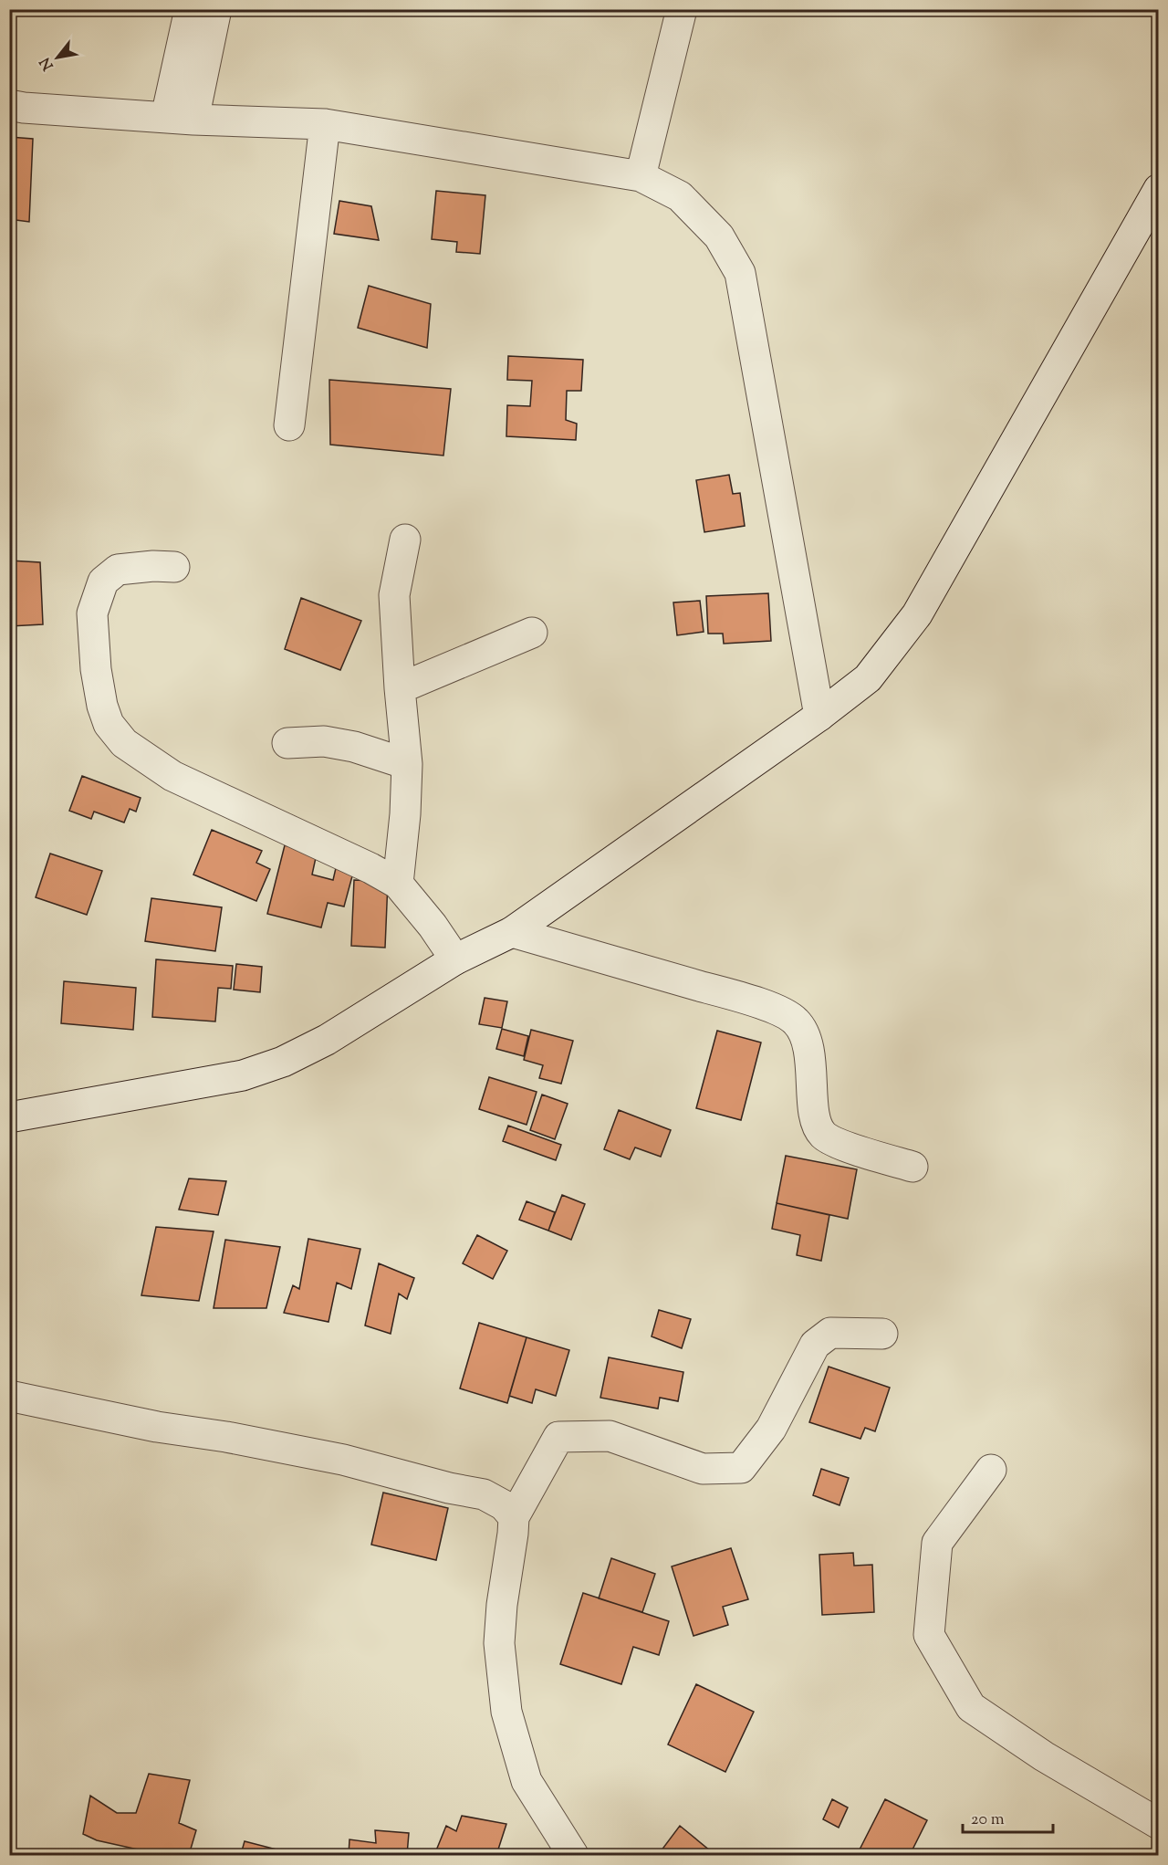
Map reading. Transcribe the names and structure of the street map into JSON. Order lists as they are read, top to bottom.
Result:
{
  "scale_bar": "20 m",
  "north": "bottom left"
}
